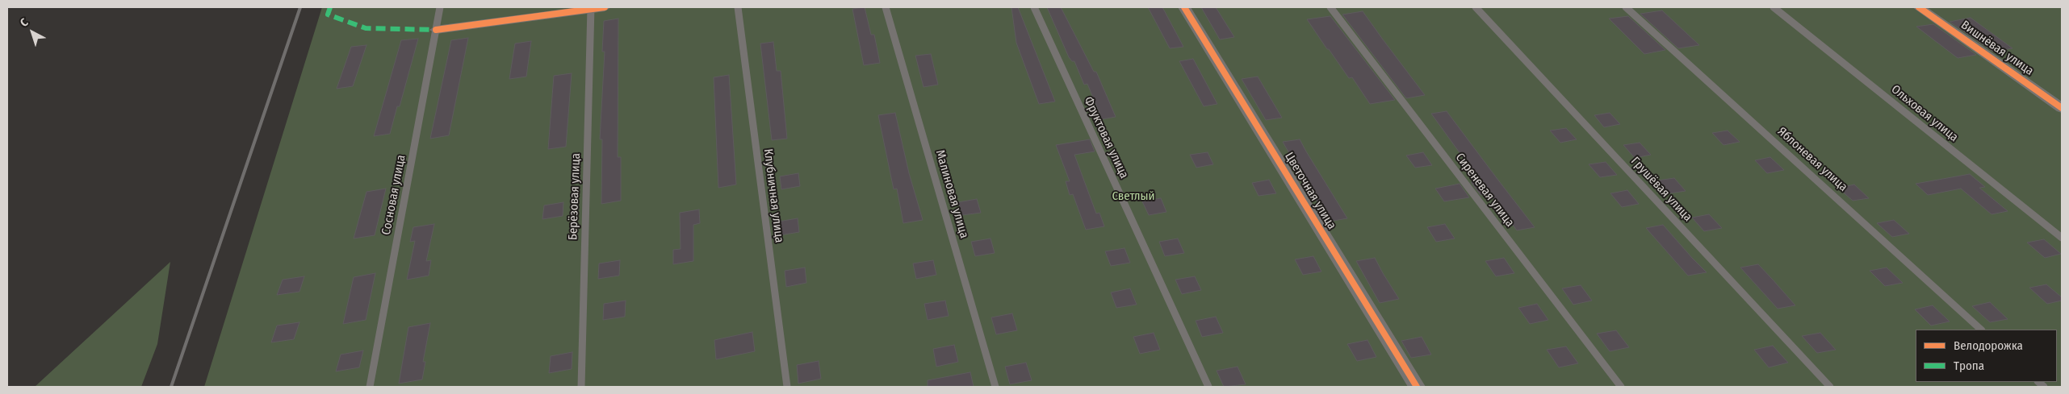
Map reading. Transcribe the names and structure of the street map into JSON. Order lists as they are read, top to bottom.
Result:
{
  "streets": {
    "street": ["Вишнёвая улица", "Цветочная улица"],
    "lane": [
      "Ольховая улица",
      "Фруктовая улица",
      "Яблоневая улица",
      "Грушёвая улица",
      "Сиреневая улица",
      "Малиновая улица",
      "Сосновая улица",
      "Клубничная улица",
      "Берёзовая улица"
    ]
  },
  "parks": ["Светлый"],
  "legend": ["Велодорожка", "Тропа"],
  "north": "top left"
}
